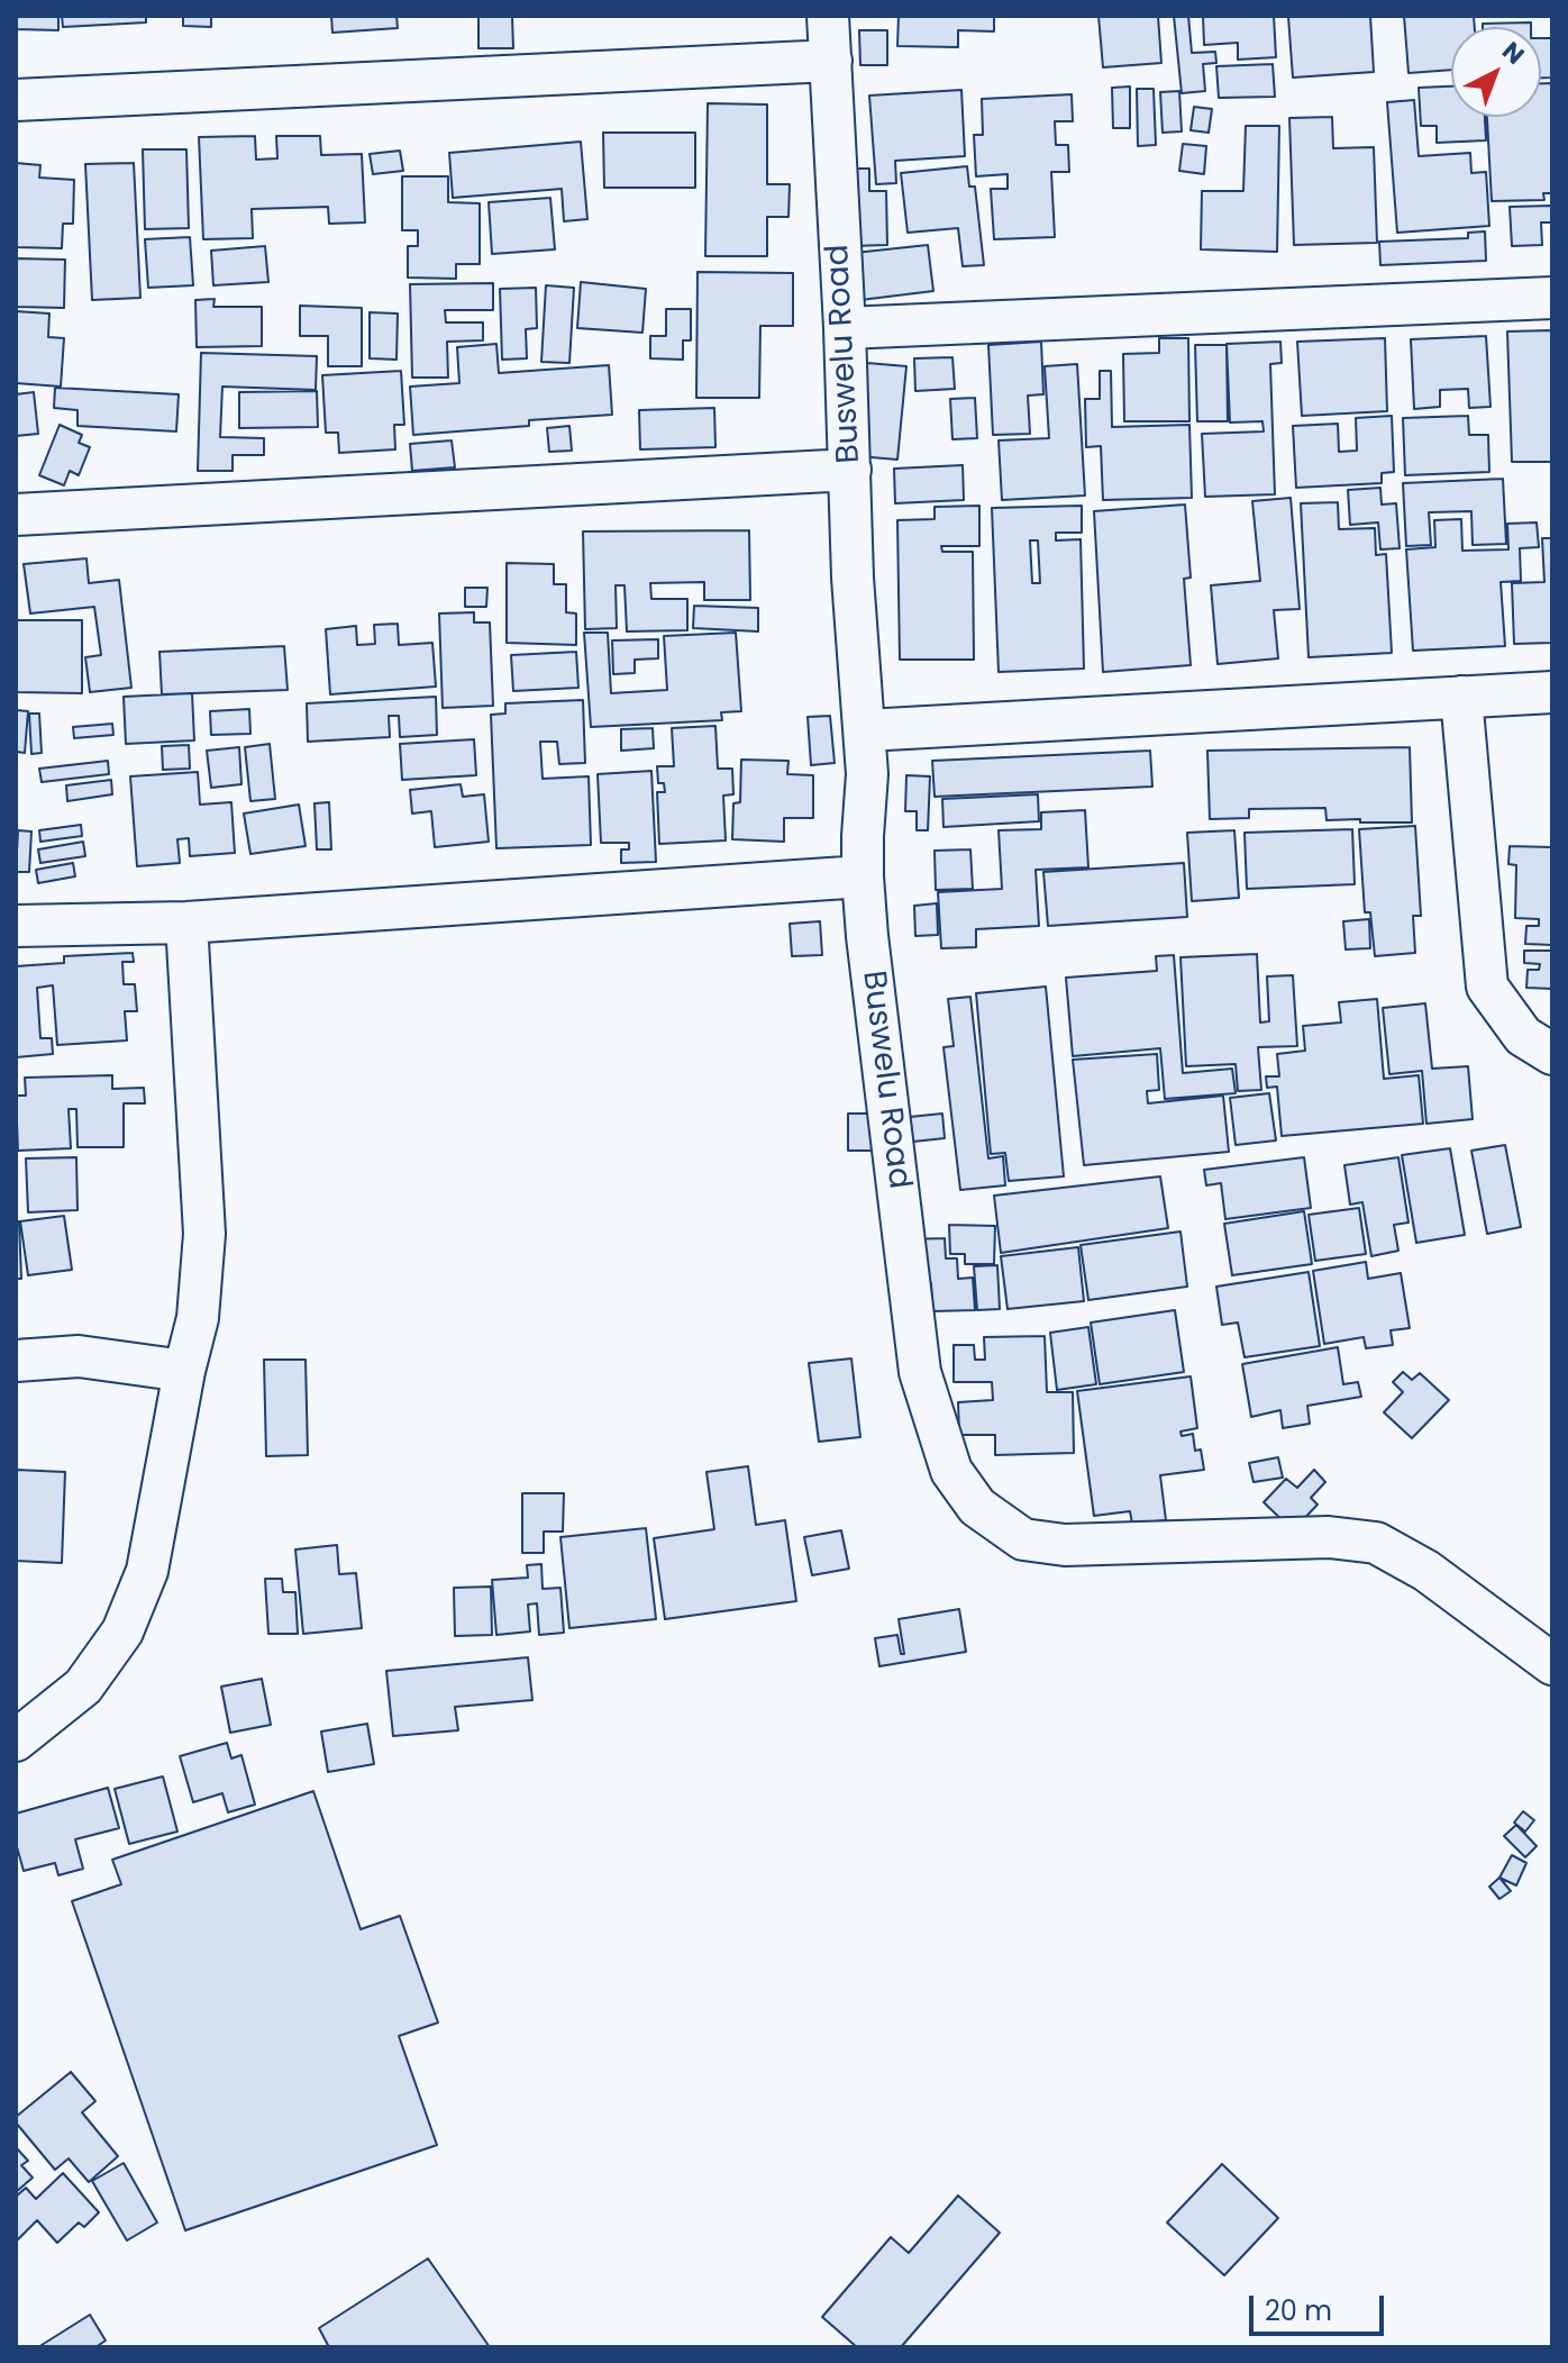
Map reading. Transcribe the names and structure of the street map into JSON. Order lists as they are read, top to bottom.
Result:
{
  "streets": {
    "street": ["Buswelu Road"]
  },
  "scale_bar": "20 m",
  "north": "top right"
}
